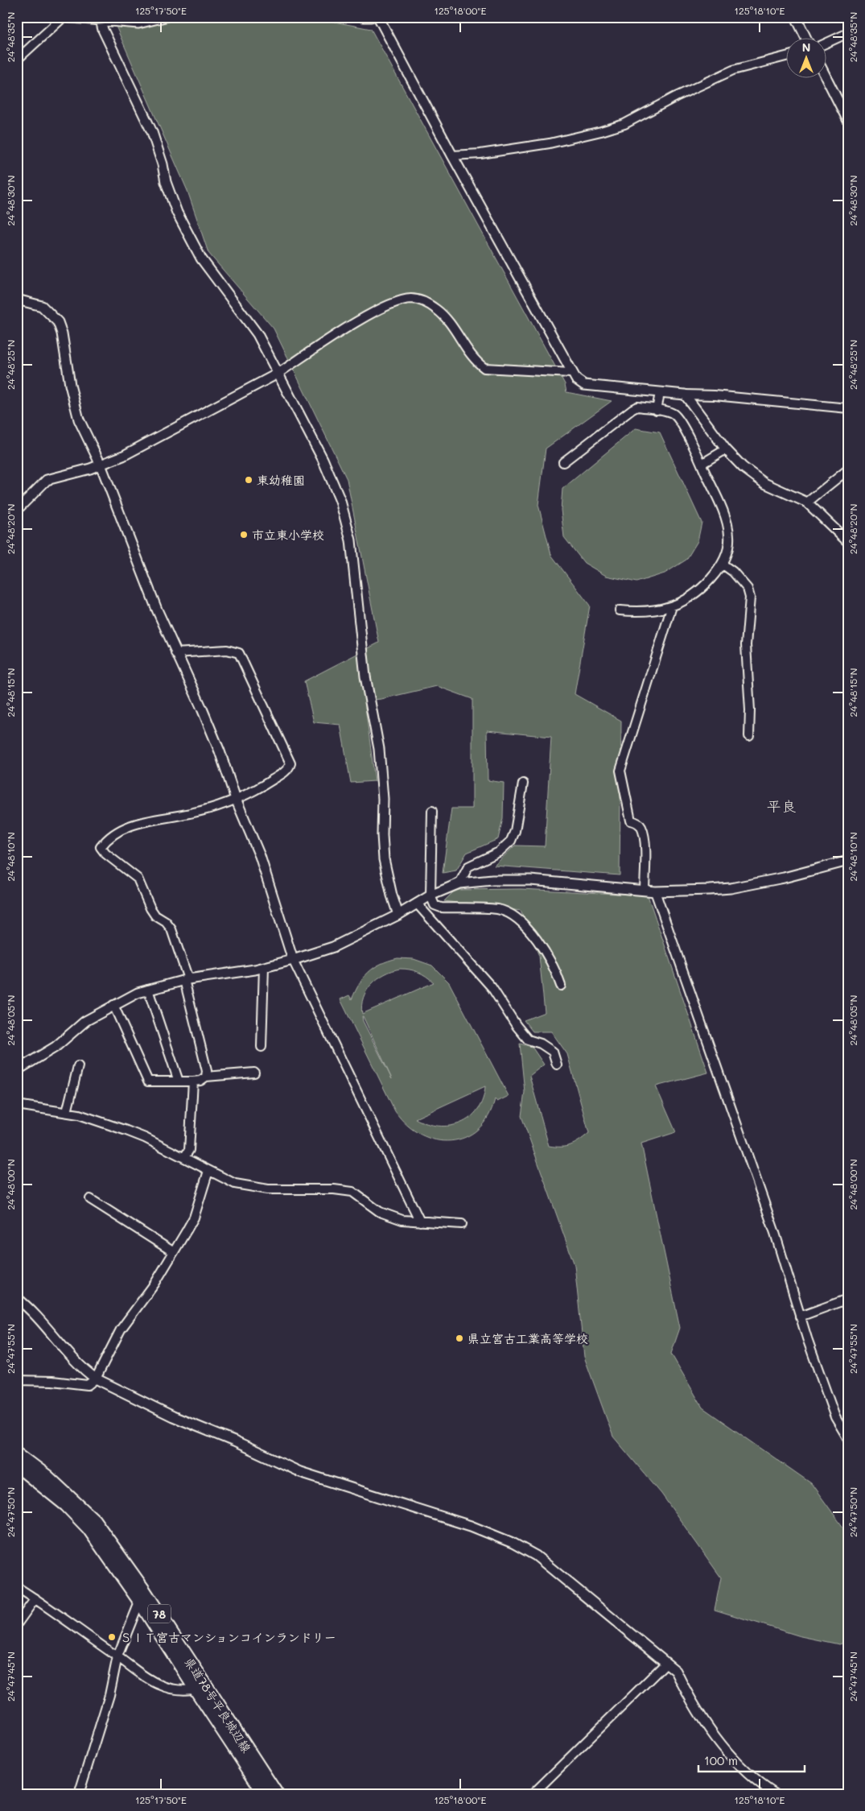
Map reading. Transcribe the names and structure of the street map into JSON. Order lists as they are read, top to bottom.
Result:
{
  "streets": {
    "main road": ["78", "県道78号平良城辺線"]
  },
  "districts": ["平良"],
  "places": [
    "東幼稚園",
    "市立東小学校",
    "県立宮古工業高等学校",
    "ＳＩＴ宮古マンションコインランドリー"
  ],
  "scale_bar": "100 m",
  "north": "top",
  "coordinates": [
    "125°17'50\"E",
    "125°18'00\"E",
    "125°18'10\"E",
    "24°48'35\"N",
    "24°48'30\"N",
    "24°48'25\"N",
    "24°48'20\"N",
    "24°48'15\"N",
    "24°48'10\"N",
    "24°48'05\"N",
    "24°48'00\"N",
    "24°47'55\"N",
    "24°47'50\"N",
    "24°47'45\"N"
  ]
}
